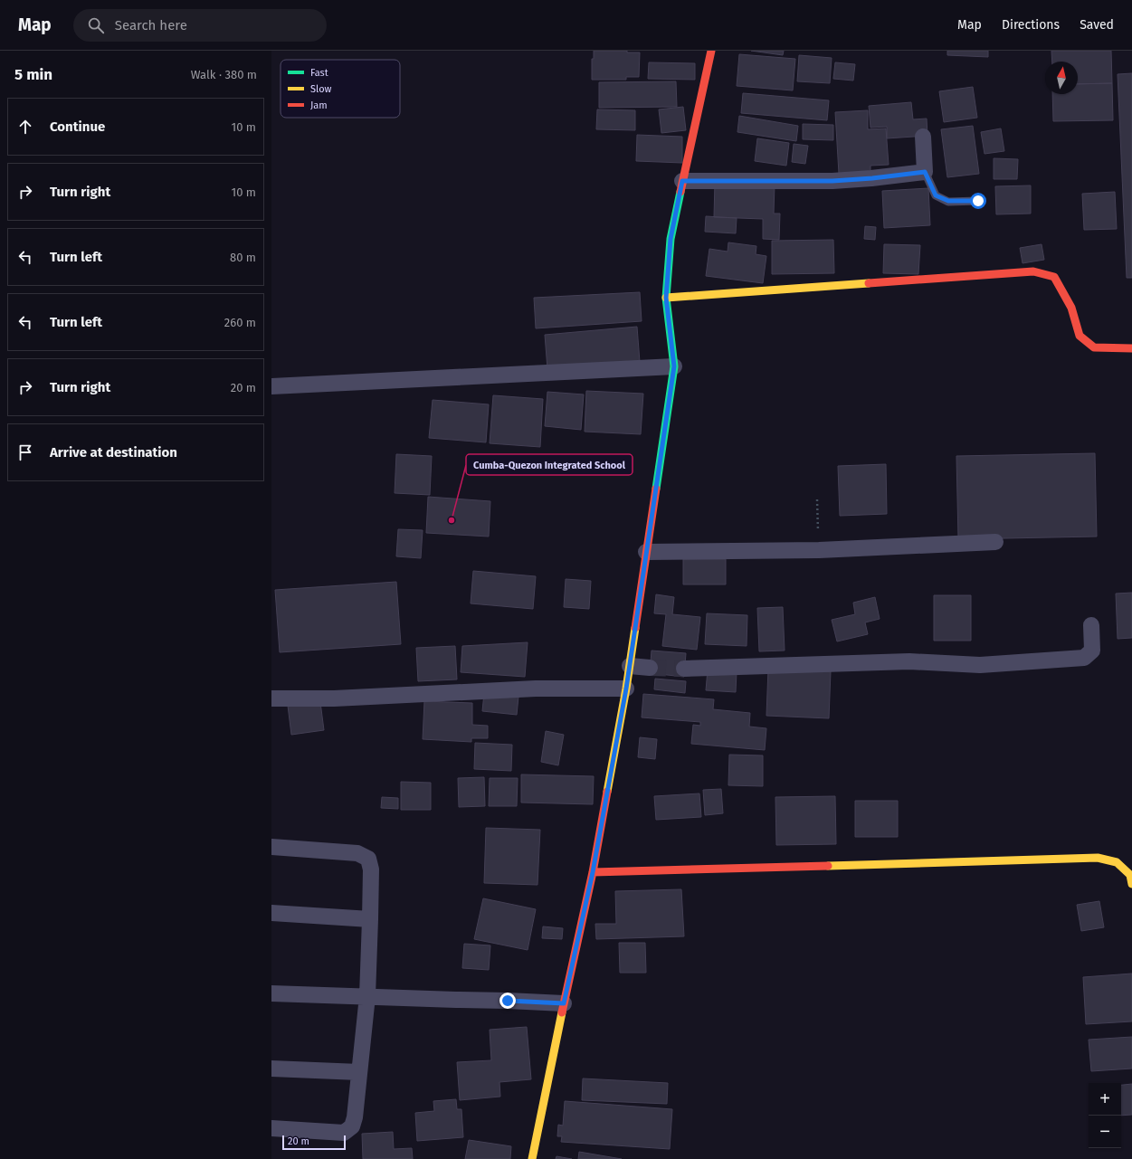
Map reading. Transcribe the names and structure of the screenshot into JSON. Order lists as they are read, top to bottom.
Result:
{
  "places": ["Cumba-Quezon Integrated School"],
  "legend": ["Fast", "Slow", "Jam"],
  "scale_bar": "20 m",
  "north": "top",
  "page": {
    "header": "Map",
    "search": "Search here",
    "nav": ["Map", "Directions", "Saved"],
    "heading": ["5 min", "Walk · 380 m"],
    "list": [
      ["Continue", "10 m"],
      ["Turn right", "10 m"],
      ["Turn left", "80 m"],
      ["Turn left", "260 m"],
      ["Turn right", "20 m"],
      "Arrive at destination"
    ],
    "map_buttons": ["+", "−"],
    "scale": "20 m"
  }
}
